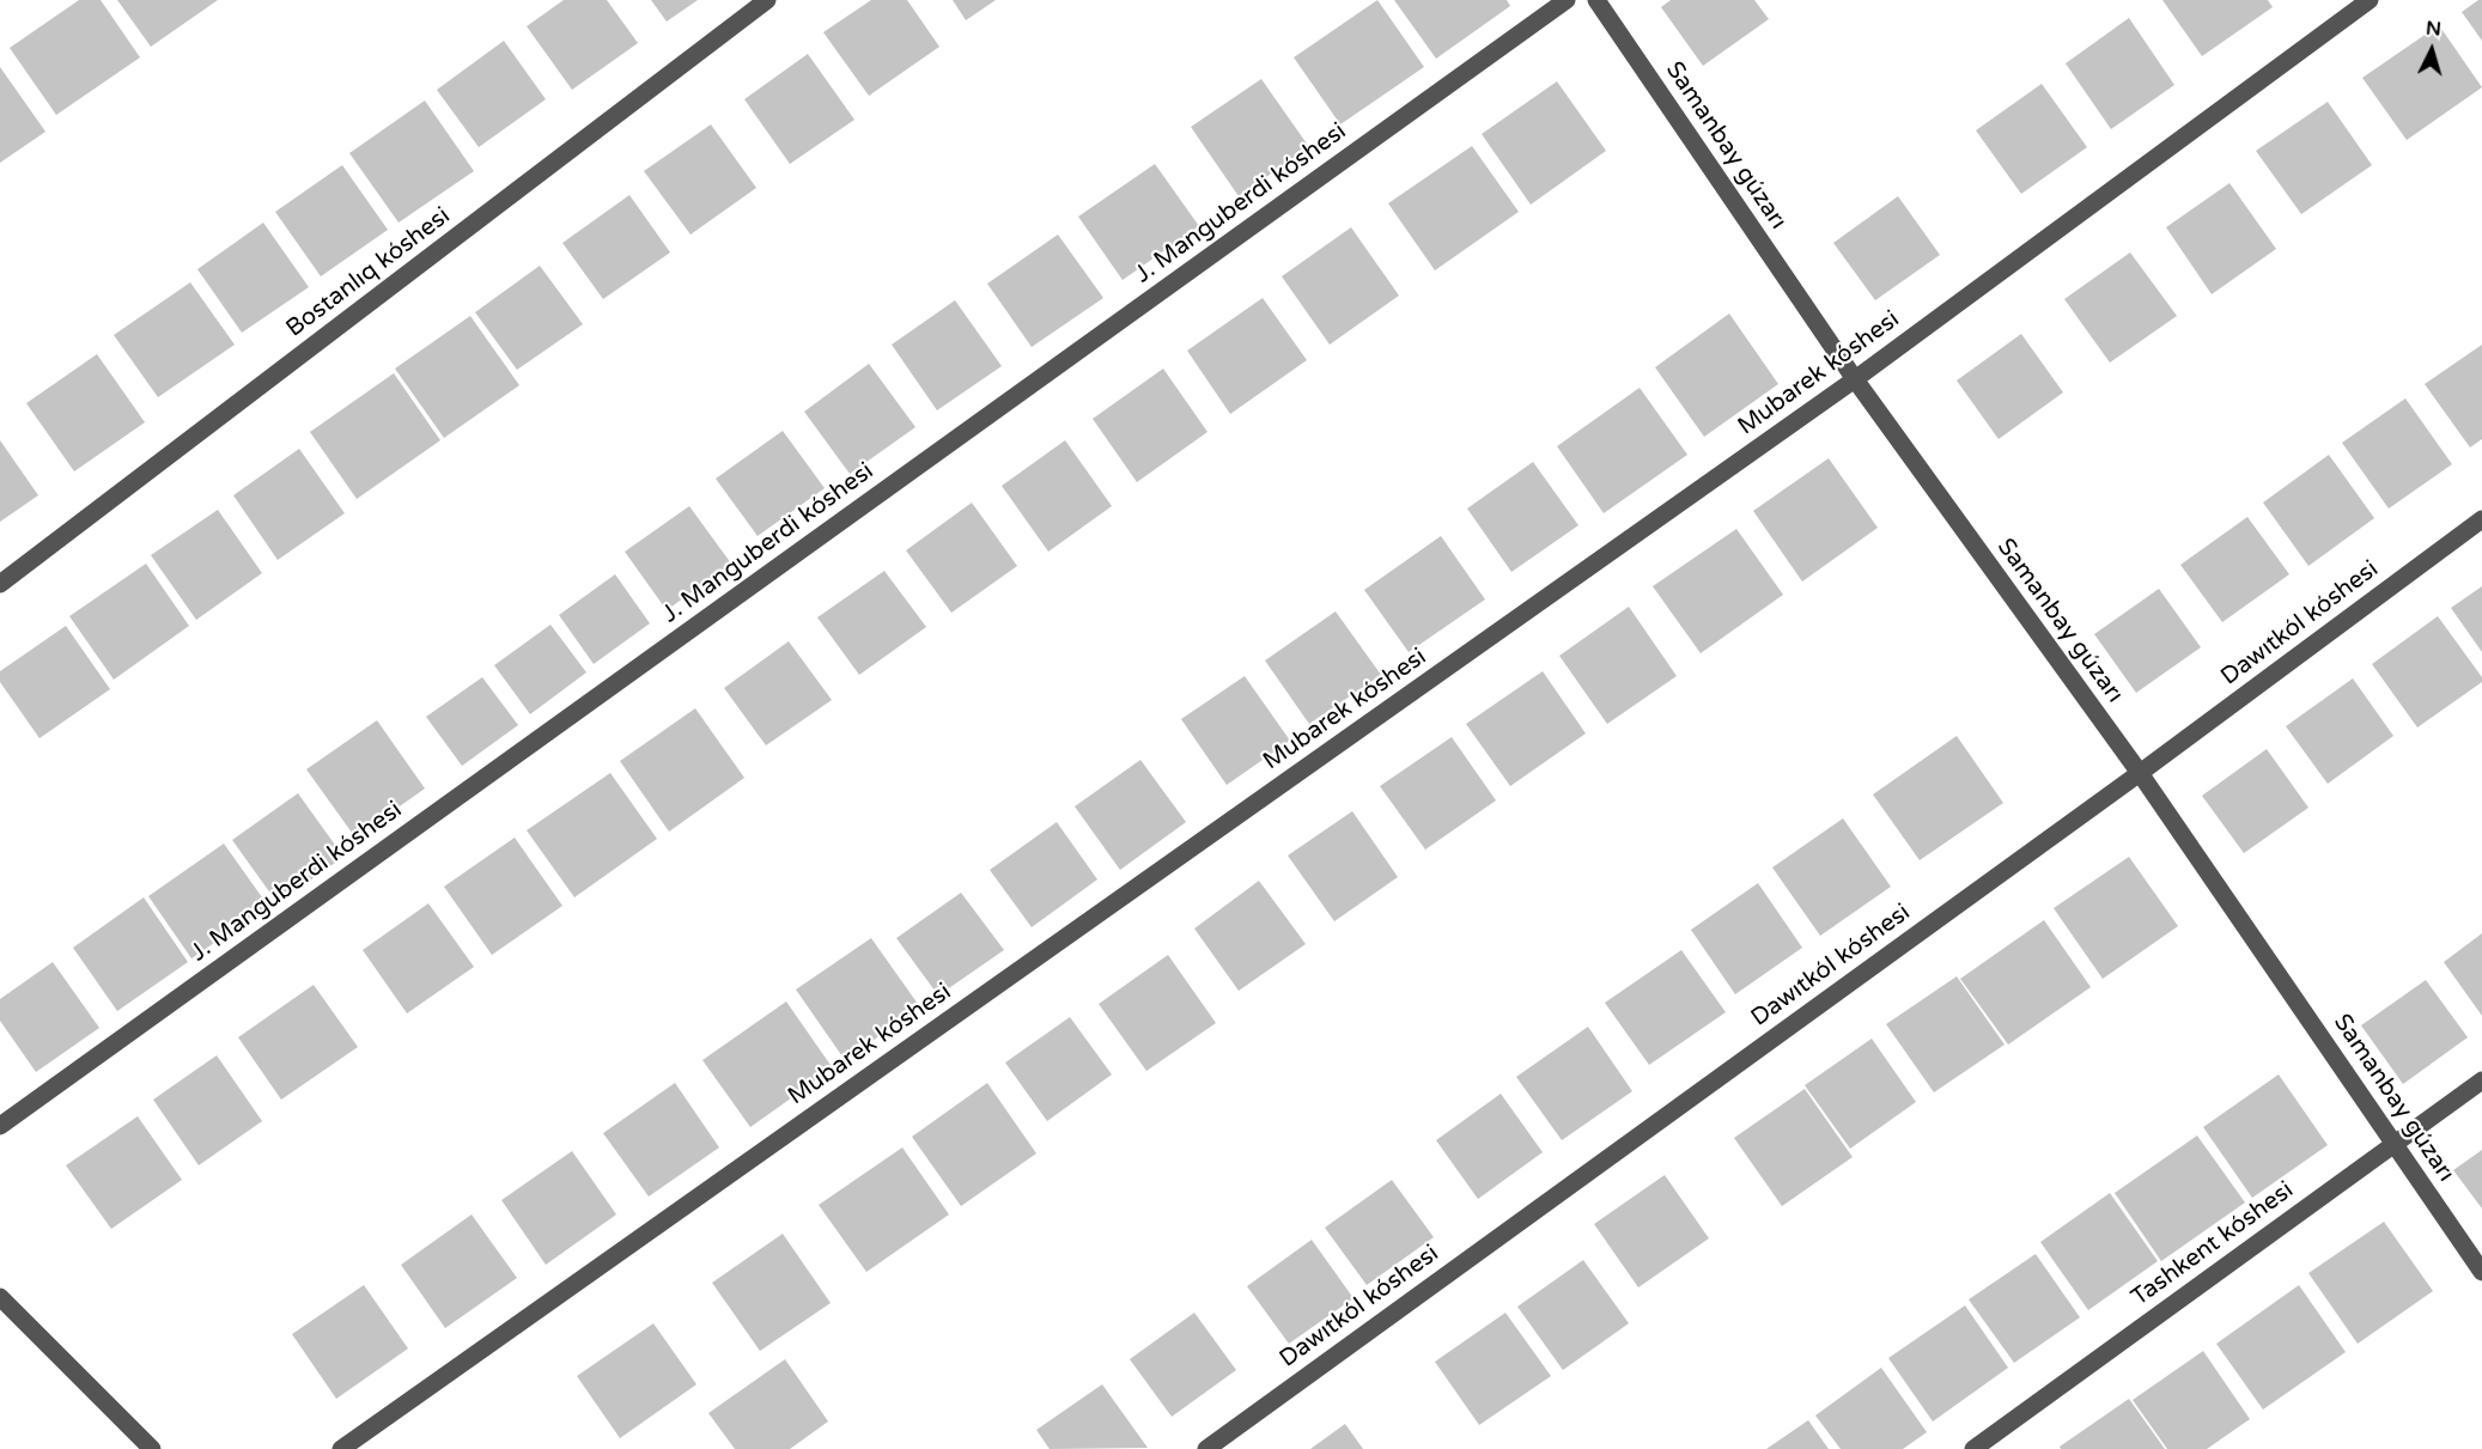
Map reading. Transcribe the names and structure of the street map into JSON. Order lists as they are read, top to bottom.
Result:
{
  "streets": {
    "street": [
      "Samanbay gúzarı",
      "J. Manguberdi kóshesi",
      "Bostanlıq kóshesi",
      "Mubarek kóshesi",
      "Dawıtkól kóshesi",
      "Tashkent kóshesi"
    ]
  },
  "crossings": [
    ["Samanbay gúzarı", "Mubarek kóshesi"],
    ["Samanbay gúzarı", "Dawıtkól kóshesi"],
    ["Samanbay gúzarı", "Tashkent kóshesi"]
  ],
  "north": "top"
}
